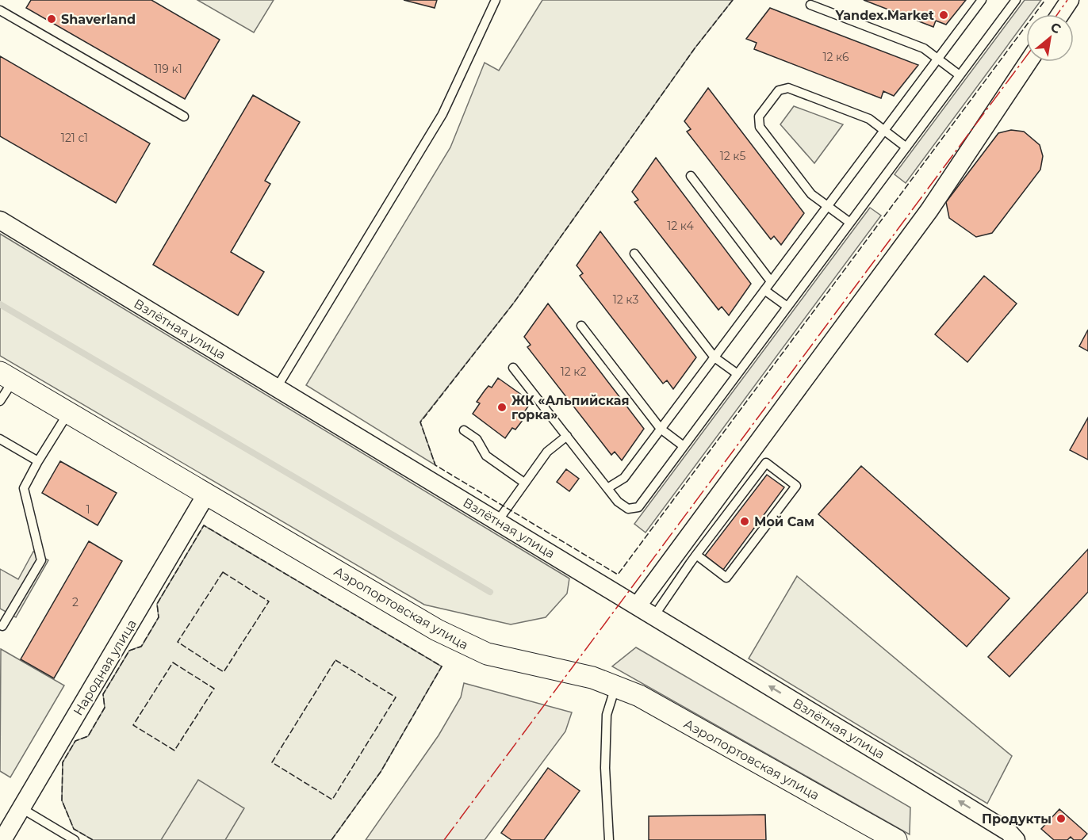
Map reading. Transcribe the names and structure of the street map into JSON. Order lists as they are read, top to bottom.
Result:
{
  "streets": {
    "street": ["Взлётная улица", "Аэропортовская улица", "Народная улица"]
  },
  "crossings": [
    ["Аэропортовская улица", "Народная улица"]
  ],
  "one_way": ["Взлётная улица"],
  "places": [
    "Yandex.Market",
    "Shaverland",
    "ЖК «Альпийская горка»",
    "Мой Сам",
    "Продукты"
  ],
  "house_numbers": [
    "12 к6",
    "119 к1",
    "121 с1",
    "12 к5",
    "12 к4",
    "12 к3",
    "12 к2",
    "1",
    "2"
  ],
  "north": "top right"
}
